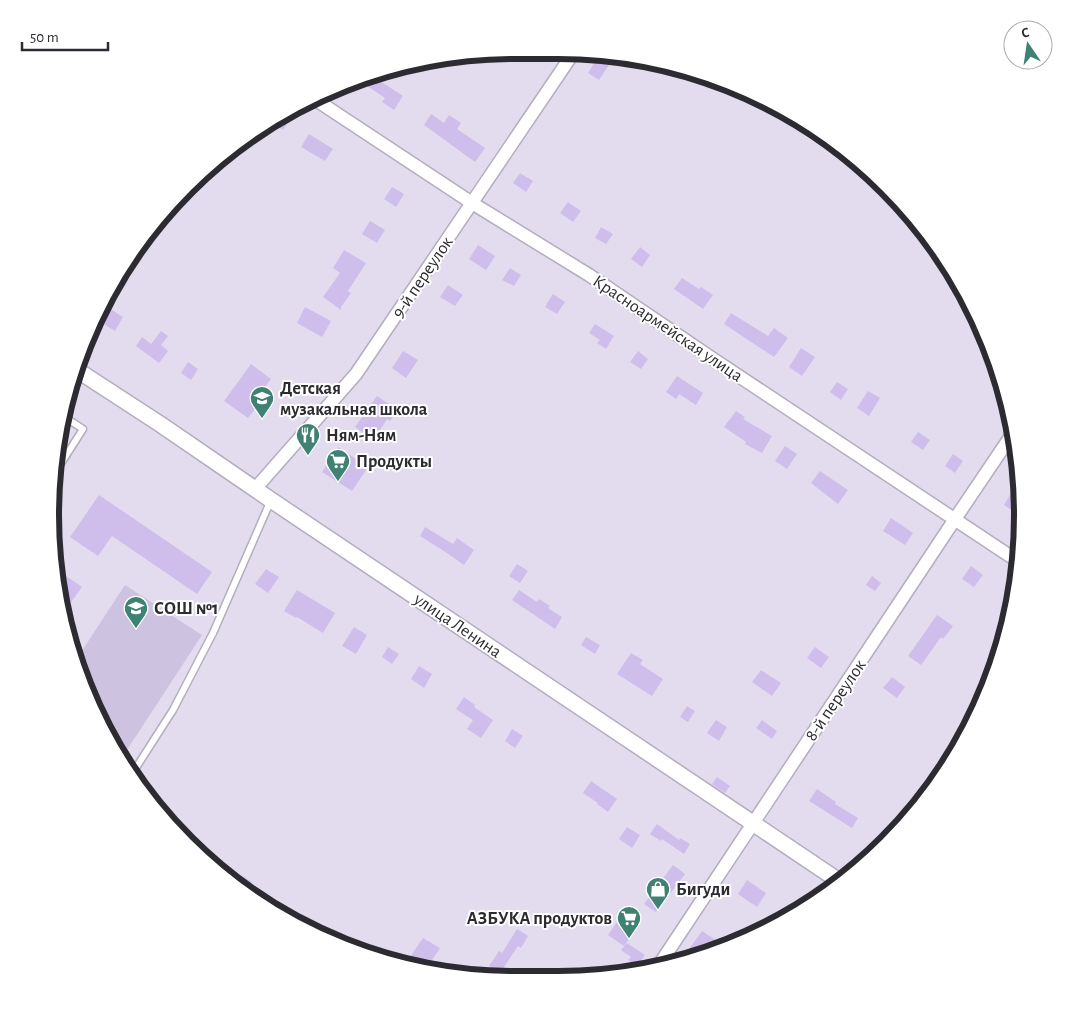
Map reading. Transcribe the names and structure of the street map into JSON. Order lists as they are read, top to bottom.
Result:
{
  "streets": {
    "street": [
      "9-й переулок",
      "Красноармейская улица",
      "улица Ленина",
      "8-й переулок"
    ]
  },
  "crossings": [
    ["9-й переулок", "Красноармейская улица"],
    ["9-й переулок", "улица Ленина"],
    ["Красноармейская улица", "8-й переулок"],
    ["улица Ленина", "8-й переулок"]
  ],
  "places": {
    "school or university": ["Детская музакальная школа", "СОШ №1"],
    "restaurant": ["Ням-Ням"],
    "supermarket": ["Продукты", "АЗБУКА продуктов"],
    "shop": ["Бигуди"]
  },
  "scale_bar": "50 m",
  "north": "top"
}
